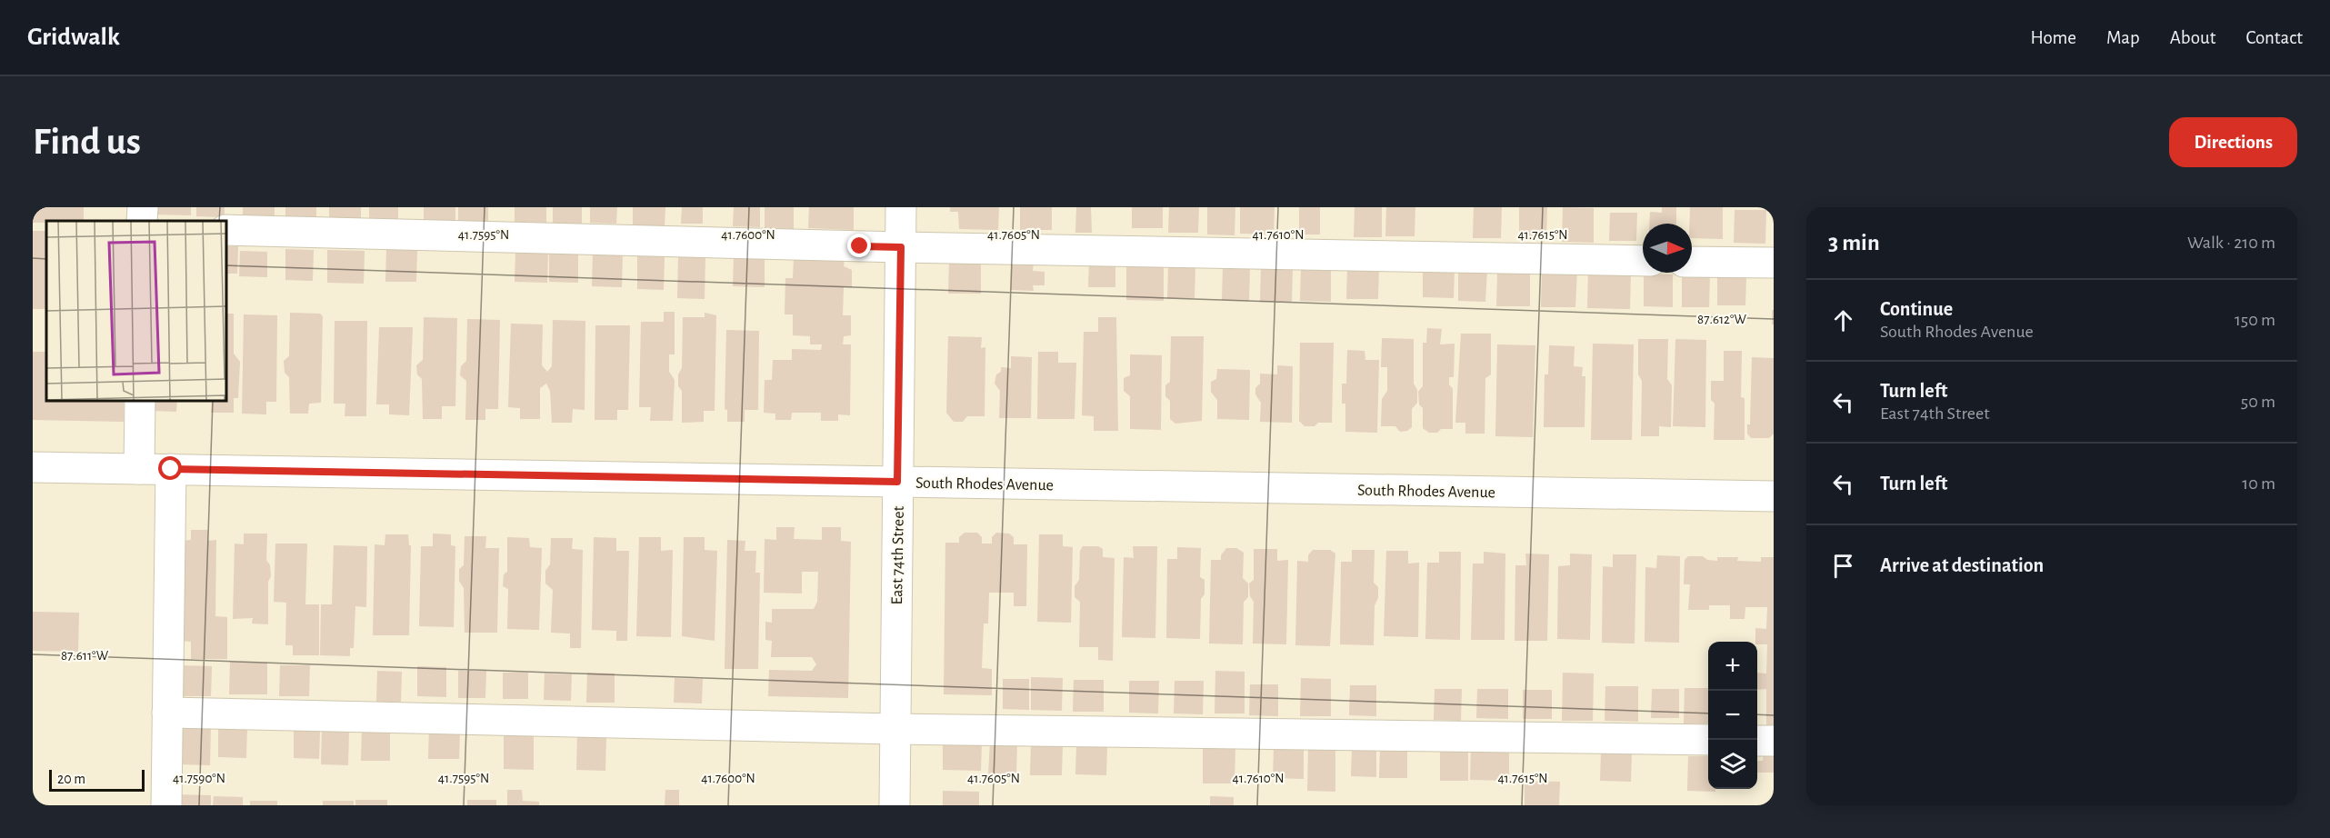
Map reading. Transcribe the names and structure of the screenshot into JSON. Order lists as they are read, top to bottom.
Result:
{
  "streets": {
    "street": ["South Rhodes Avenue", "East 74th Street"]
  },
  "crossings": [
    ["South Rhodes Avenue", "East 74th Street"]
  ],
  "scale_bar": "20 m",
  "north": "right",
  "page": {
    "header": "Gridwalk",
    "nav": [
      "Home",
      "Map",
      "About",
      "Contact"
    ],
    "buttons": "Directions",
    "title": "Find us",
    "heading": ["3 min", "Walk · 210 m"],
    "list": [
      ["Continue", "South Rhodes Avenue", "150 m"],
      ["Turn left", "East 74th Street", "50 m"],
      ["Turn left", "10 m"],
      "Arrive at destination"
    ],
    "map_buttons": ["+", "−"],
    "scale": "20 m"
  },
  "coordinates": [
    "41.7595°N",
    "41.7600°N",
    "41.7605°N",
    "41.7610°N",
    "41.7615°N",
    "87.612°W",
    "87.611°W",
    "41.7590°N"
  ]
}
